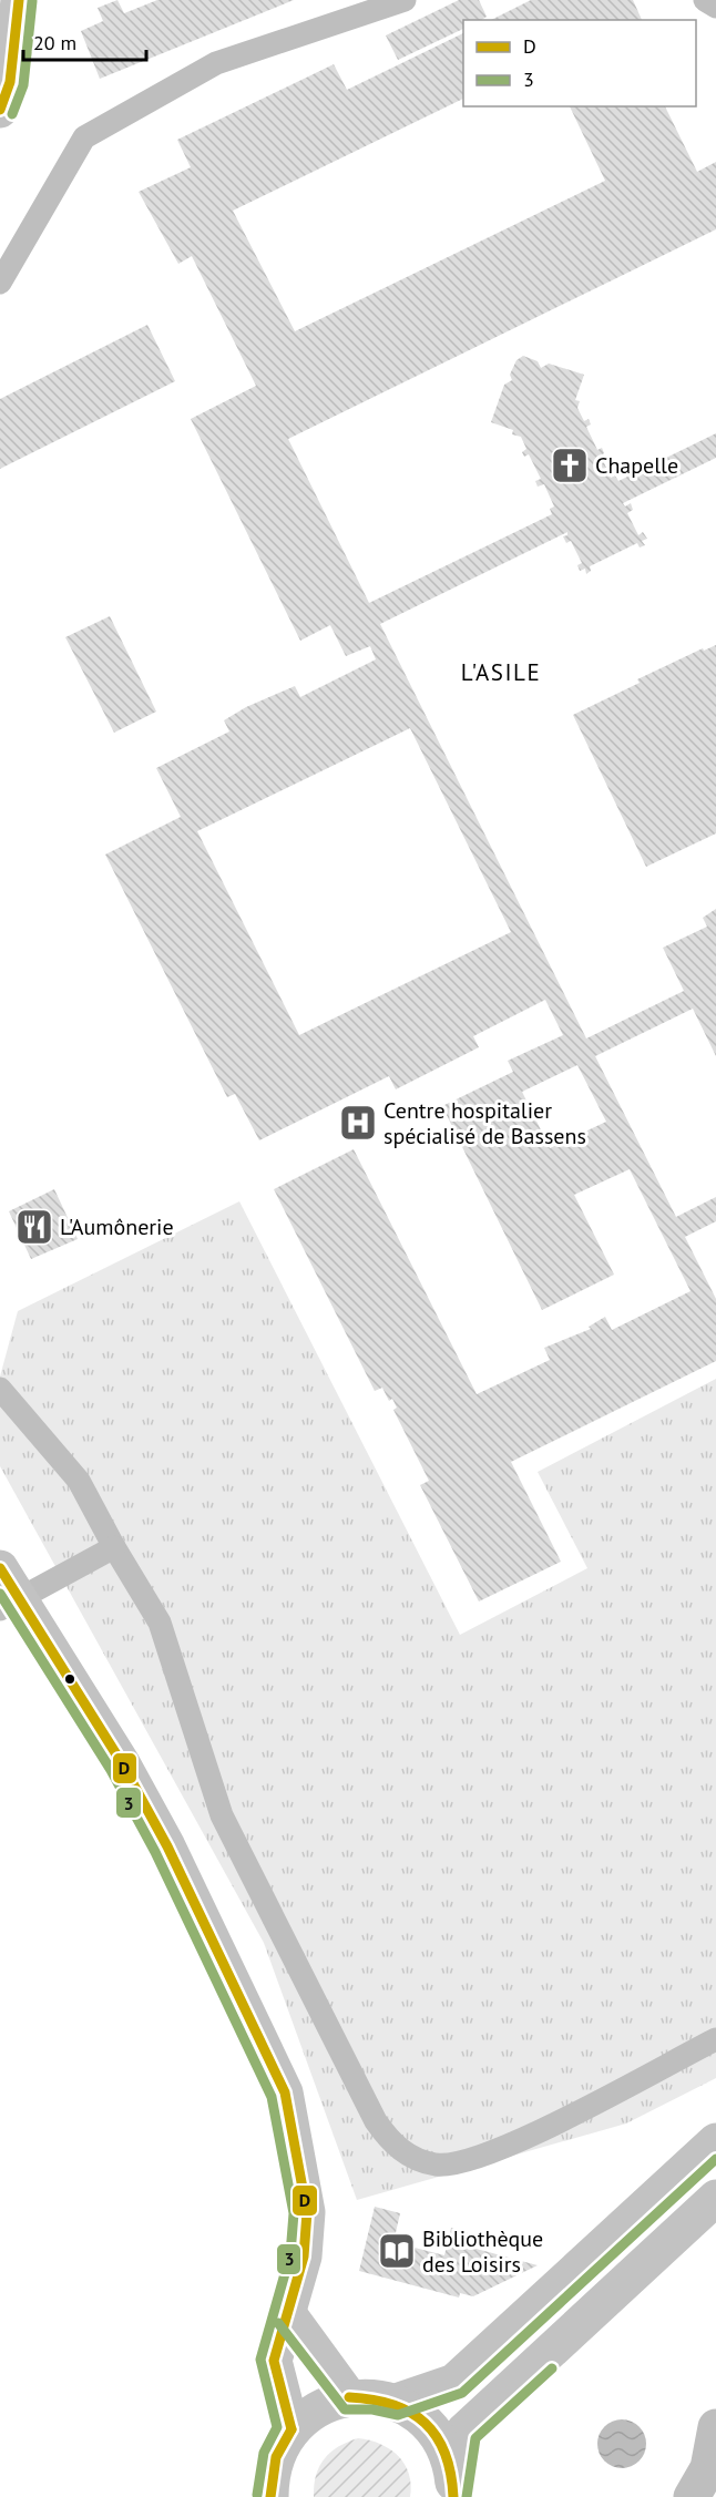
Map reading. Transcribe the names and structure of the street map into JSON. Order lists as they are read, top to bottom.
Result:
{
  "districts": ["L'ASILE"],
  "places": {
    "church": ["Chapelle"],
    "hospital": ["Centre hospitalier spécialisé de Bassens"],
    "restaurant": ["L'Aumônerie"],
    "library": ["Bibliothèque des Loisirs"]
  },
  "lines": ["transit line D", "transit line 3"],
  "legend": ["D", "3"],
  "scale_bar": "20 m"
}
